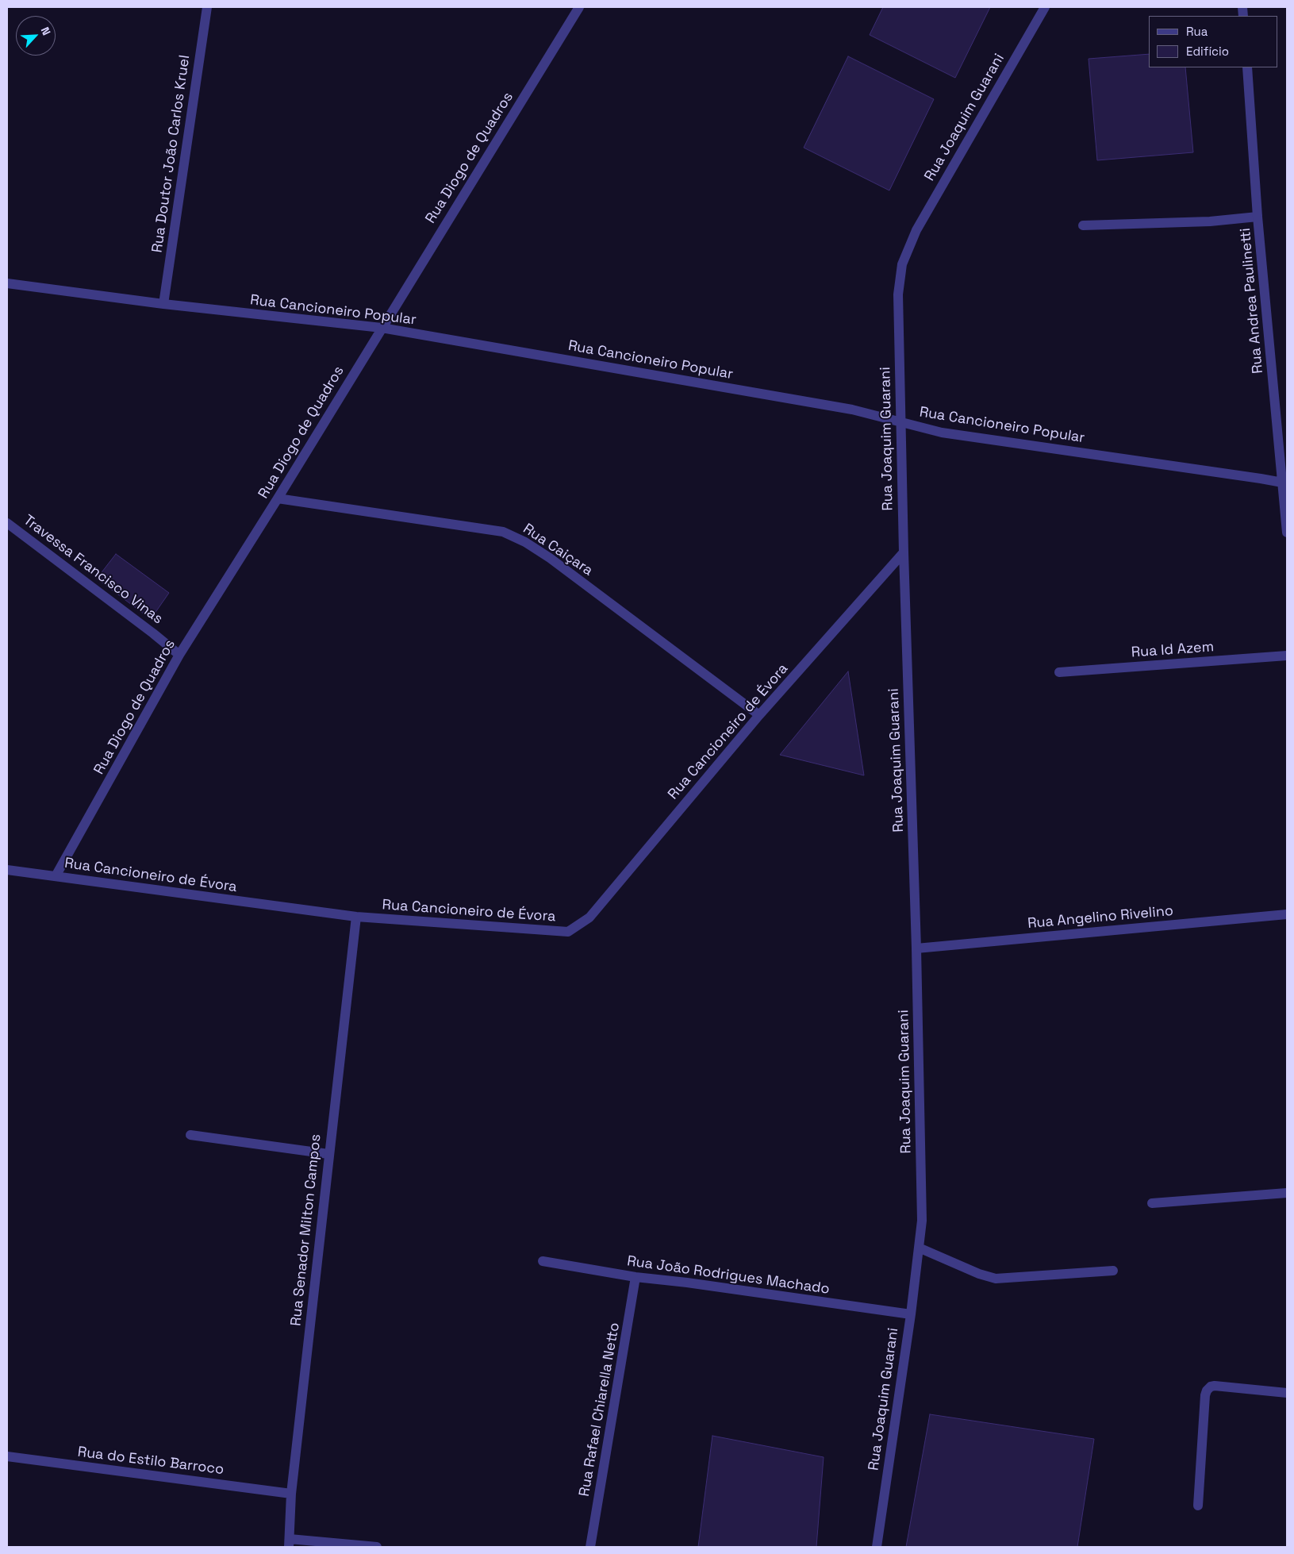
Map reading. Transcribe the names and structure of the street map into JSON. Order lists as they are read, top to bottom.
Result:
{
  "streets": {
    "street": [
      "Rua Joaquim Guarani",
      "Rua Doutor João Carlos Kruel",
      "Rua Diogo de Quadros",
      "Rua Andrea Paulinetti",
      "Rua Cancioneiro Popular",
      "Rua Caiçara",
      "Travessa Francisco Vinas",
      "Rua Id Azem",
      "Rua Cancioneiro de Évora",
      "Rua Angelino Rivelino",
      "Rua Senador Milton Campos",
      "Rua João Rodrigues Machado",
      "Rua Rafael Chiarella Netto",
      "Rua do Estilo Barroco"
    ]
  },
  "crossings": [
    ["Rua Joaquim Guarani", "Rua Cancioneiro Popular"],
    ["Rua Joaquim Guarani", "Rua Cancioneiro de Évora"],
    ["Rua Joaquim Guarani", "Rua Angelino Rivelino"],
    ["Rua Joaquim Guarani", "Rua João Rodrigues Machado"],
    ["Rua Doutor João Carlos Kruel", "Rua Cancioneiro Popular"],
    ["Rua Diogo de Quadros", "Rua Cancioneiro Popular"],
    ["Rua Diogo de Quadros", "Rua Caiçara"],
    ["Rua Diogo de Quadros", "Travessa Francisco Vinas"],
    ["Rua Diogo de Quadros", "Rua Cancioneiro de Évora"],
    ["Rua Andrea Paulinetti", "Rua Cancioneiro Popular"],
    ["Rua Caiçara", "Rua Cancioneiro de Évora"],
    ["Rua Cancioneiro de Évora", "Rua Senador Milton Campos"],
    ["Rua Senador Milton Campos", "Rua do Estilo Barroco"],
    ["Rua João Rodrigues Machado", "Rua Rafael Chiarella Netto"]
  ],
  "legend": ["Rua", "Edifício"],
  "north": "top right"
}
